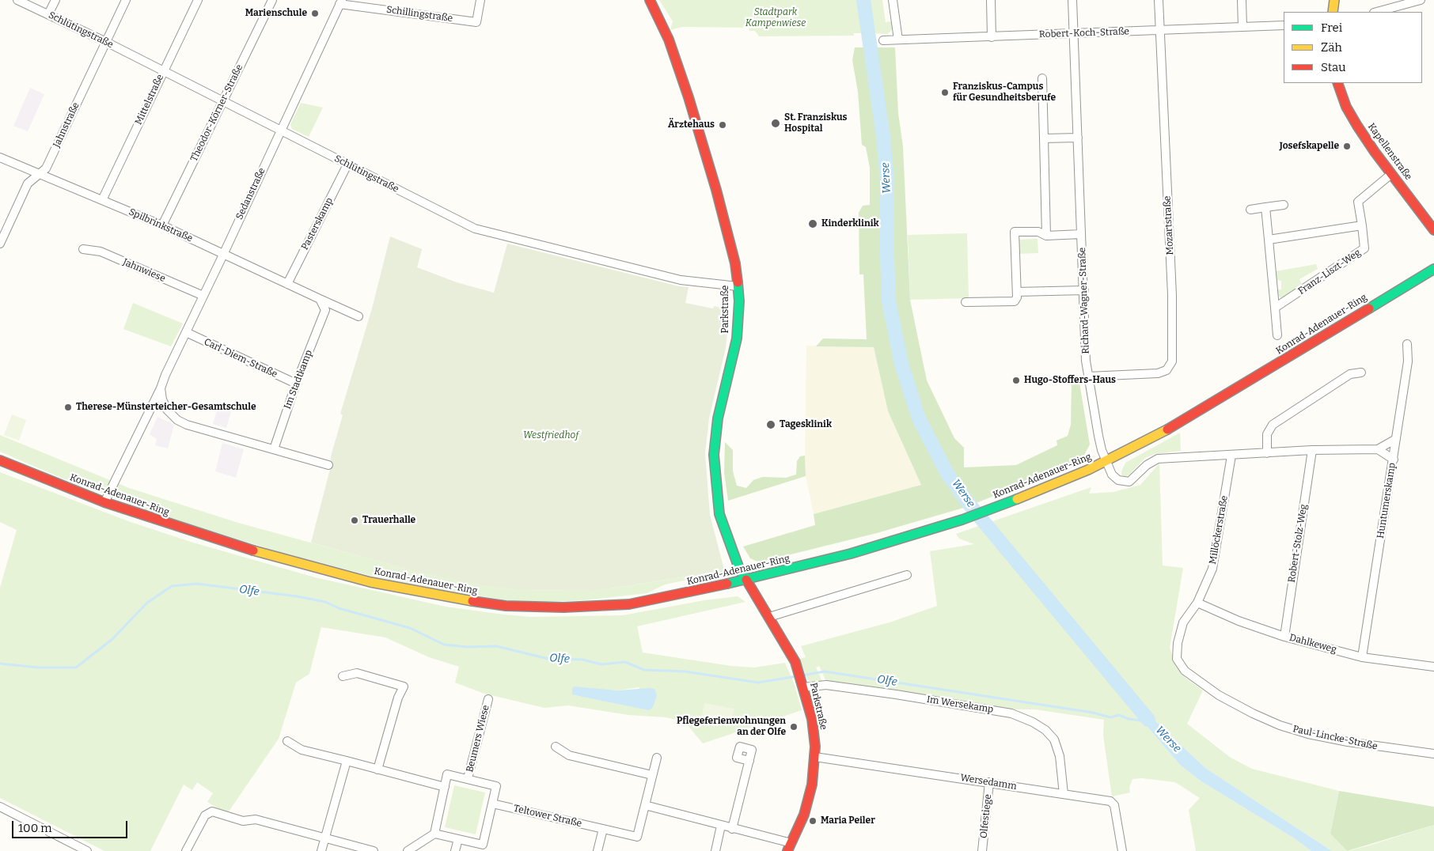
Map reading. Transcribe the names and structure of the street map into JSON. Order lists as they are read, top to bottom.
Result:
{
  "streets": {
    "main road": ["Kapellenstraße", "Parkstraße", "Konrad-Adenauer-Ring"],
    "street": [
      "Schillingstraße",
      "Schlütingstraße",
      "Robert-Koch-Straße",
      "Mittelstraße",
      "Theodor-Körner-Straße",
      "Jahnstraße",
      "Sedanstraße",
      "Pasterskamp",
      "Spilbrinkstraße",
      "Mozartstraße",
      "Jahnwiese",
      "Franz-Liszt-Weg",
      "Richard-Wagner-Straße",
      "Carl-Diem-Straße",
      "Im Stadtkamp",
      "Huntumerskamp",
      "Millöckerstraße",
      "Robert-Stolz-Weg",
      "Dahlkeweg",
      "Im Wersekamp",
      "Paul-Lincke-Straße",
      "Beumers Wiese",
      "Wersedamm",
      "Teltower Straße",
      "Olfestiege"
    ]
  },
  "crossings": [
    ["Schillingstraße", "Sedanstraße"],
    ["Schlütingstraße", "Mittelstraße"],
    ["Schlütingstraße", "Theodor-Körner-Straße"],
    ["Schlütingstraße", "Jahnstraße"],
    ["Schlütingstraße", "Sedanstraße"],
    ["Schlütingstraße", "Pasterskamp"],
    ["Schlütingstraße", "Parkstraße"],
    ["Robert-Koch-Straße", "Mozartstraße"],
    ["Robert-Koch-Straße", "Richard-Wagner-Straße"],
    ["Mittelstraße", "Spilbrinkstraße"],
    ["Theodor-Körner-Straße", "Spilbrinkstraße"],
    ["Jahnstraße", "Spilbrinkstraße"],
    ["Kapellenstraße", "Franz-Liszt-Weg"],
    ["Sedanstraße", "Spilbrinkstraße"],
    ["Sedanstraße", "Jahnwiese"],
    ["Sedanstraße", "Konrad-Adenauer-Ring"],
    ["Sedanstraße", "Carl-Diem-Straße"],
    ["Pasterskamp", "Spilbrinkstraße"],
    ["Spilbrinkstraße", "Im Stadtkamp"],
    ["Mozartstraße", "Richard-Wagner-Straße"],
    ["Richard-Wagner-Straße", "Konrad-Adenauer-Ring"],
    ["Parkstraße", "Konrad-Adenauer-Ring"],
    ["Parkstraße", "Im Wersekamp"],
    ["Parkstraße", "Wersedamm"],
    ["Carl-Diem-Straße", "Im Stadtkamp"],
    ["Huntumerskamp", "Dahlkeweg"],
    ["Millöckerstraße", "Dahlkeweg"],
    ["Millöckerstraße", "Paul-Lincke-Straße"],
    ["Robert-Stolz-Weg", "Dahlkeweg"],
    ["Dahlkeweg", "Paul-Lincke-Straße"],
    ["Im Wersekamp", "Wersedamm"],
    ["Beumers Wiese", "Teltower Straße"],
    ["Wersedamm", "Olfestiege"]
  ],
  "water": ["Werse", "Olfe"],
  "parks": ["Stadtpark Kampenwiese", "Westfriedhof"],
  "places": [
    "Marienschule",
    "Franziskus-Campus für Gesundheitsberufe",
    "St. Franziskus Hospital",
    "Ärztehaus",
    "Josefskapelle",
    "Kinderklinik",
    "Hugo-Stoffers-Haus",
    "Therese-Münsterteicher-Gesamtschule",
    "Tagesklinik",
    "Trauerhalle",
    "Pflegeferienwohnungen an der Olfe",
    "Maria Peiler"
  ],
  "legend": ["Frei", "Zäh", "Stau"],
  "scale_bar": "100 m"
}
